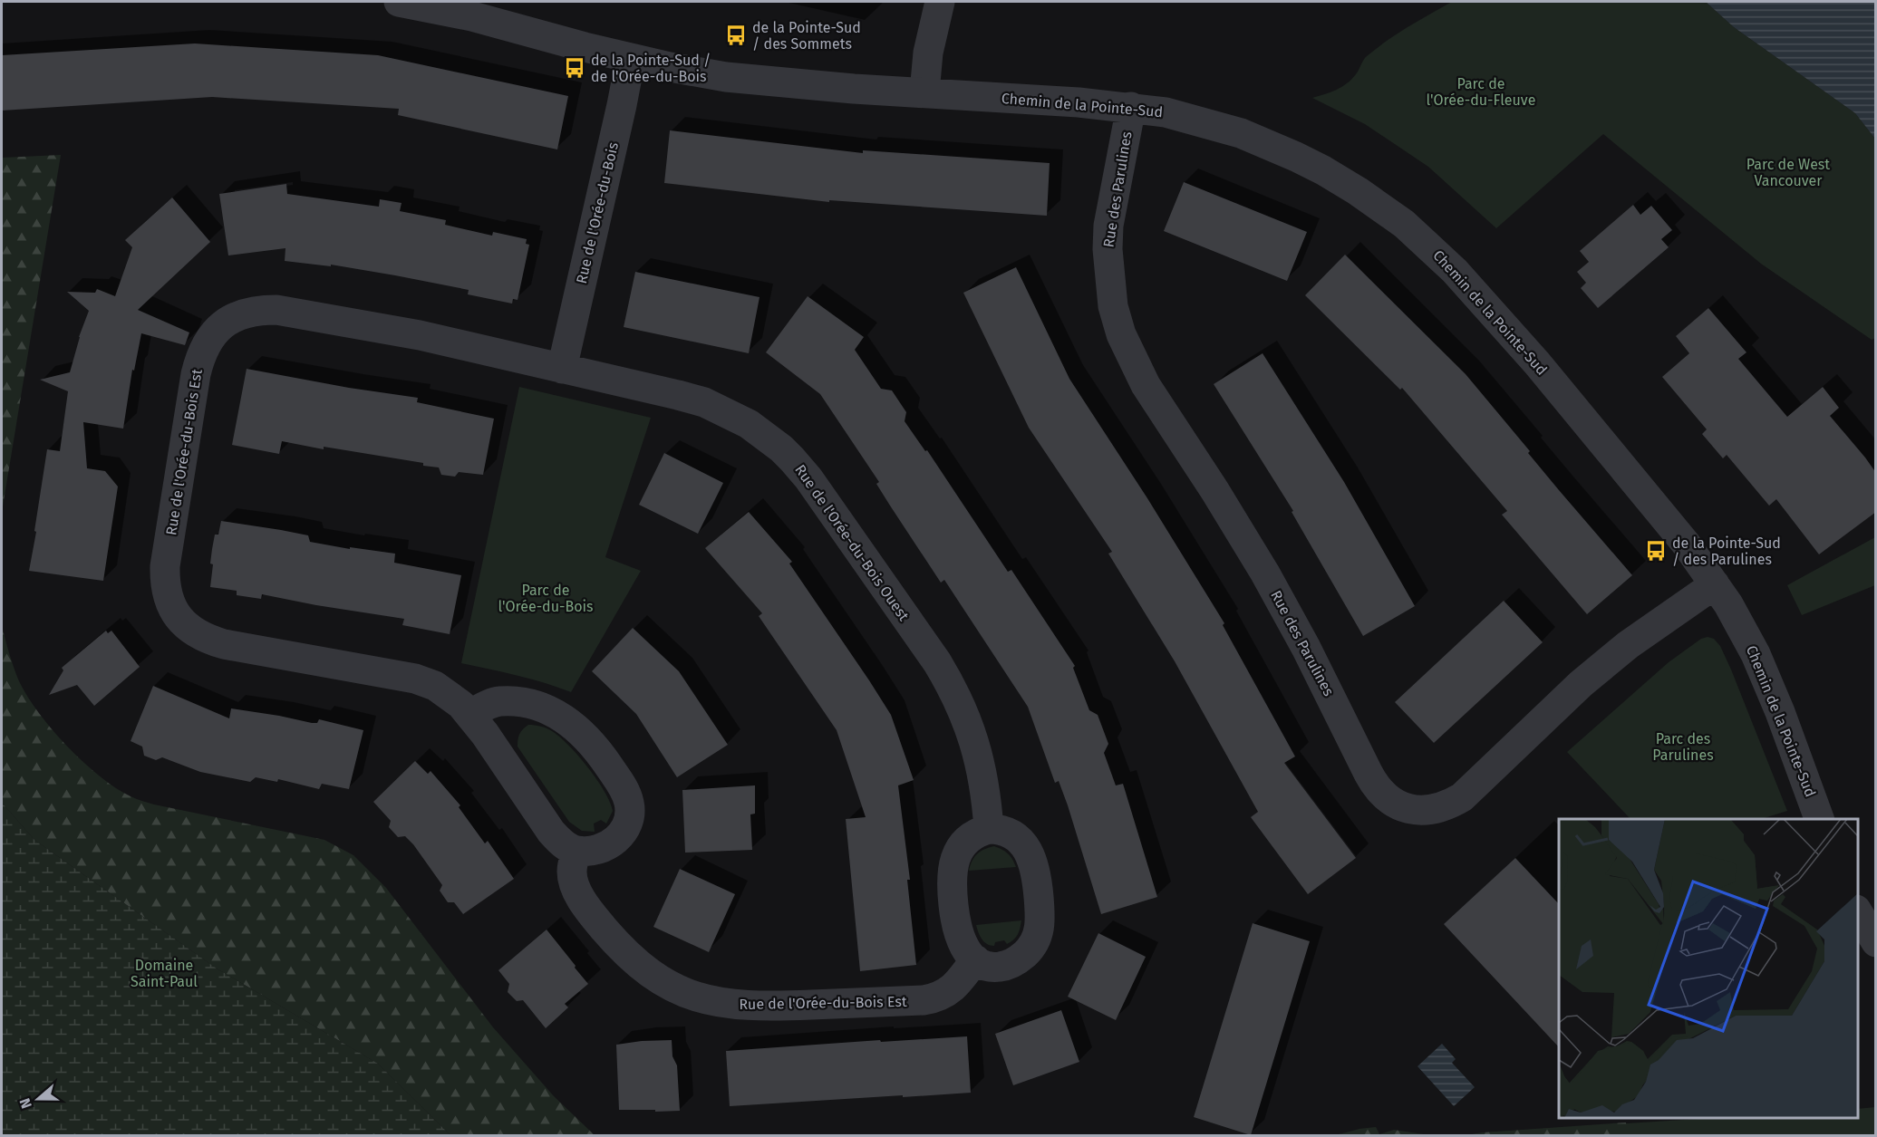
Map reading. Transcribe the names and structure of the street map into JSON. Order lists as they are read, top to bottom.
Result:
{
  "streets": {
    "street": [
      "Chemin de la Pointe-Sud",
      "Rue des Parulines",
      "Rue de l'Orée-du-Bois",
      "Rue de l'Orée-du-Bois Est",
      "Rue de l'Orée-du-Bois Ouest"
    ]
  },
  "crossings": [
    ["Chemin de la Pointe-Sud", "Rue des Parulines"],
    ["Chemin de la Pointe-Sud", "Rue de l'Orée-du-Bois"],
    ["Rue de l'Orée-du-Bois", "Rue de l'Orée-du-Bois Est"],
    ["Rue de l'Orée-du-Bois", "Rue de l'Orée-du-Bois Ouest"],
    ["Rue de l'Orée-du-Bois Est", "Rue de l'Orée-du-Bois Ouest"]
  ],
  "parks": [
    "Parc de l'Orée-du-Fleuve",
    "Parc de West Vancouver",
    "Parc de l'Orée-du-Bois",
    "Parc des Parulines",
    "Domaine Saint-Paul"
  ],
  "places": {
    "bus stop": ["de la Pointe-Sud / des Sommets", "de la Pointe-Sud / de l'Orée-du-Bois", "de la Pointe-Sud / des Parulines"]
  },
  "north": "left"
}
